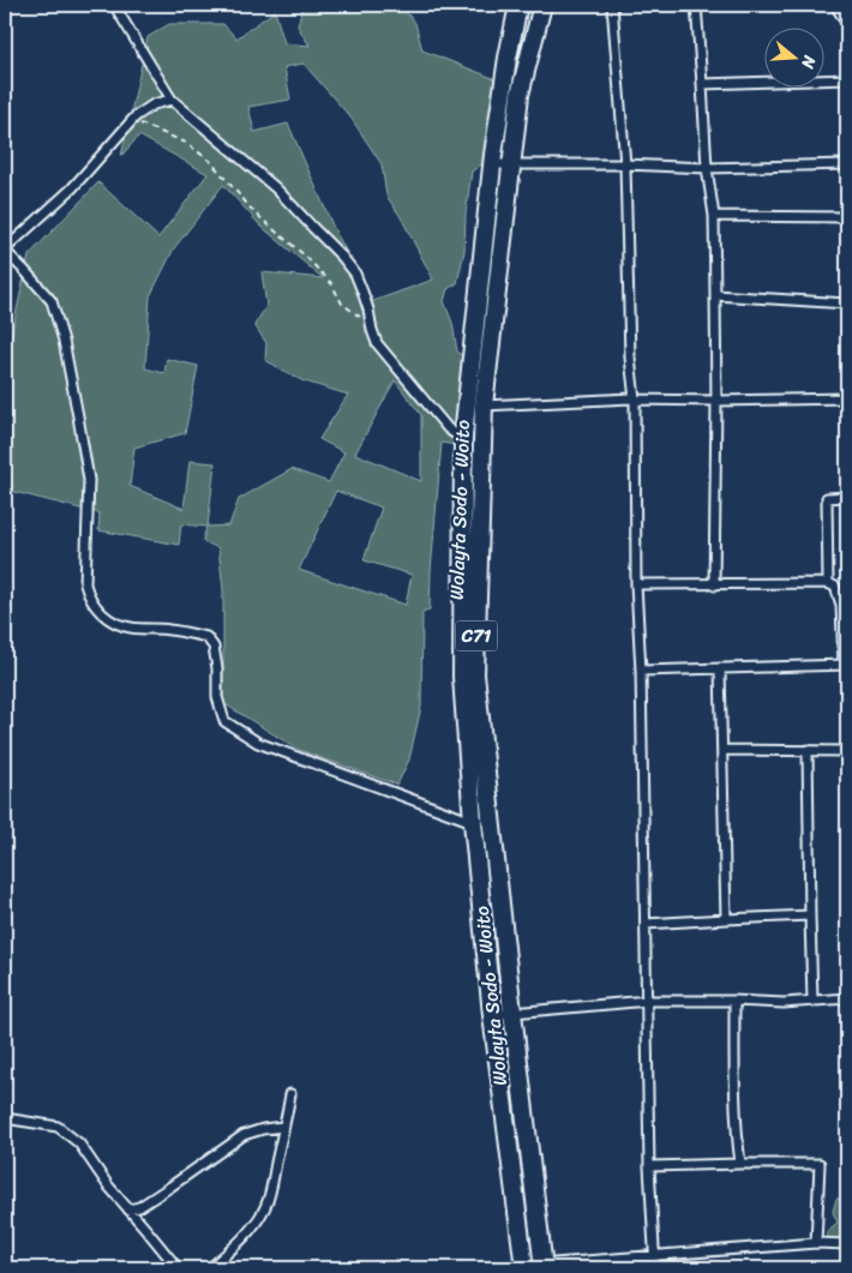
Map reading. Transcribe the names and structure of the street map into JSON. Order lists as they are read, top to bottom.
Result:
{
  "streets": {
    "highway": ["Wolayta Sodo - Woito", "C71"]
  },
  "north": "right"
}
